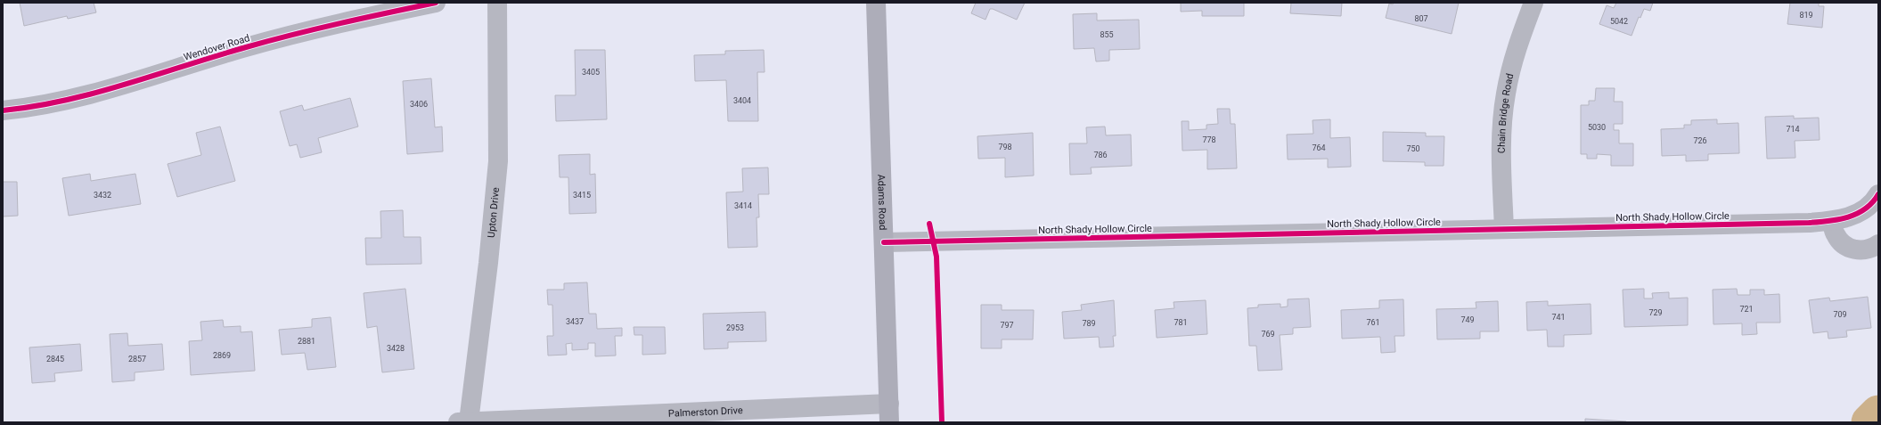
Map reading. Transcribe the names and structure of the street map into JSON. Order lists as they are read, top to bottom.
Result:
{
  "streets": {
    "street": [
      "Wendover Road",
      "Chain Bridge Road",
      "Adams Road",
      "Upton Drive",
      "North Shady Hollow Circle",
      "Palmerston Drive"
    ]
  },
  "crossings": [
    ["Chain Bridge Road", "North Shady Hollow Circle"],
    ["Adams Road", "North Shady Hollow Circle"],
    ["Adams Road", "Palmerston Drive"],
    ["Upton Drive", "Palmerston Drive"]
  ],
  "house_numbers": [
    "819",
    "807",
    "5042",
    "855",
    "3405",
    "3404",
    "3406",
    "5030",
    "714",
    "778",
    "726",
    "798",
    "764",
    "750",
    "786",
    "3432",
    "3415",
    "3414",
    "721",
    "729",
    "709",
    "741",
    "749",
    "3437",
    "781",
    "761",
    "789",
    "797",
    "2953",
    "769",
    "2881",
    "3428",
    "2869",
    "2845",
    "2857"
  ]
}
